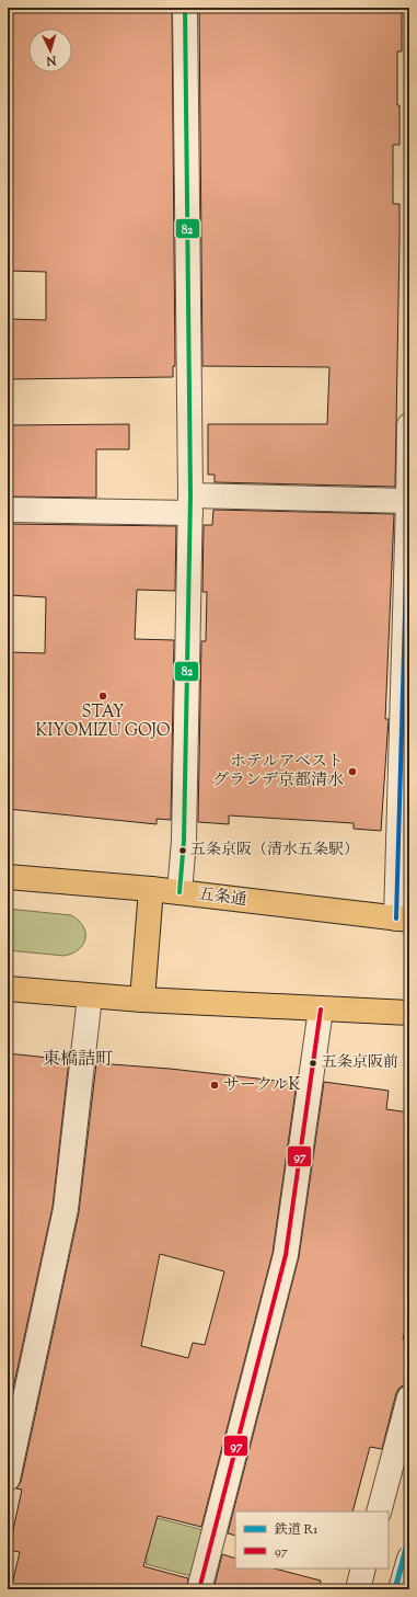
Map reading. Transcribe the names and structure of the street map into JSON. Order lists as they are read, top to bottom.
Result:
{
  "streets": {
    "highway": ["五条通"]
  },
  "districts": ["東橋詰町"],
  "places": [
    "STAY KIYOMIZU GOJO",
    "ホテルアベスト グランデ京都清水",
    "五条京阪（清水五条駅）",
    "五条京阪前",
    "サークルK"
  ],
  "lines": ["transit line 82", "transit line 97", "rail line R1"],
  "legend": ["鉄道 R1", "97"],
  "north": "bottom"
}
